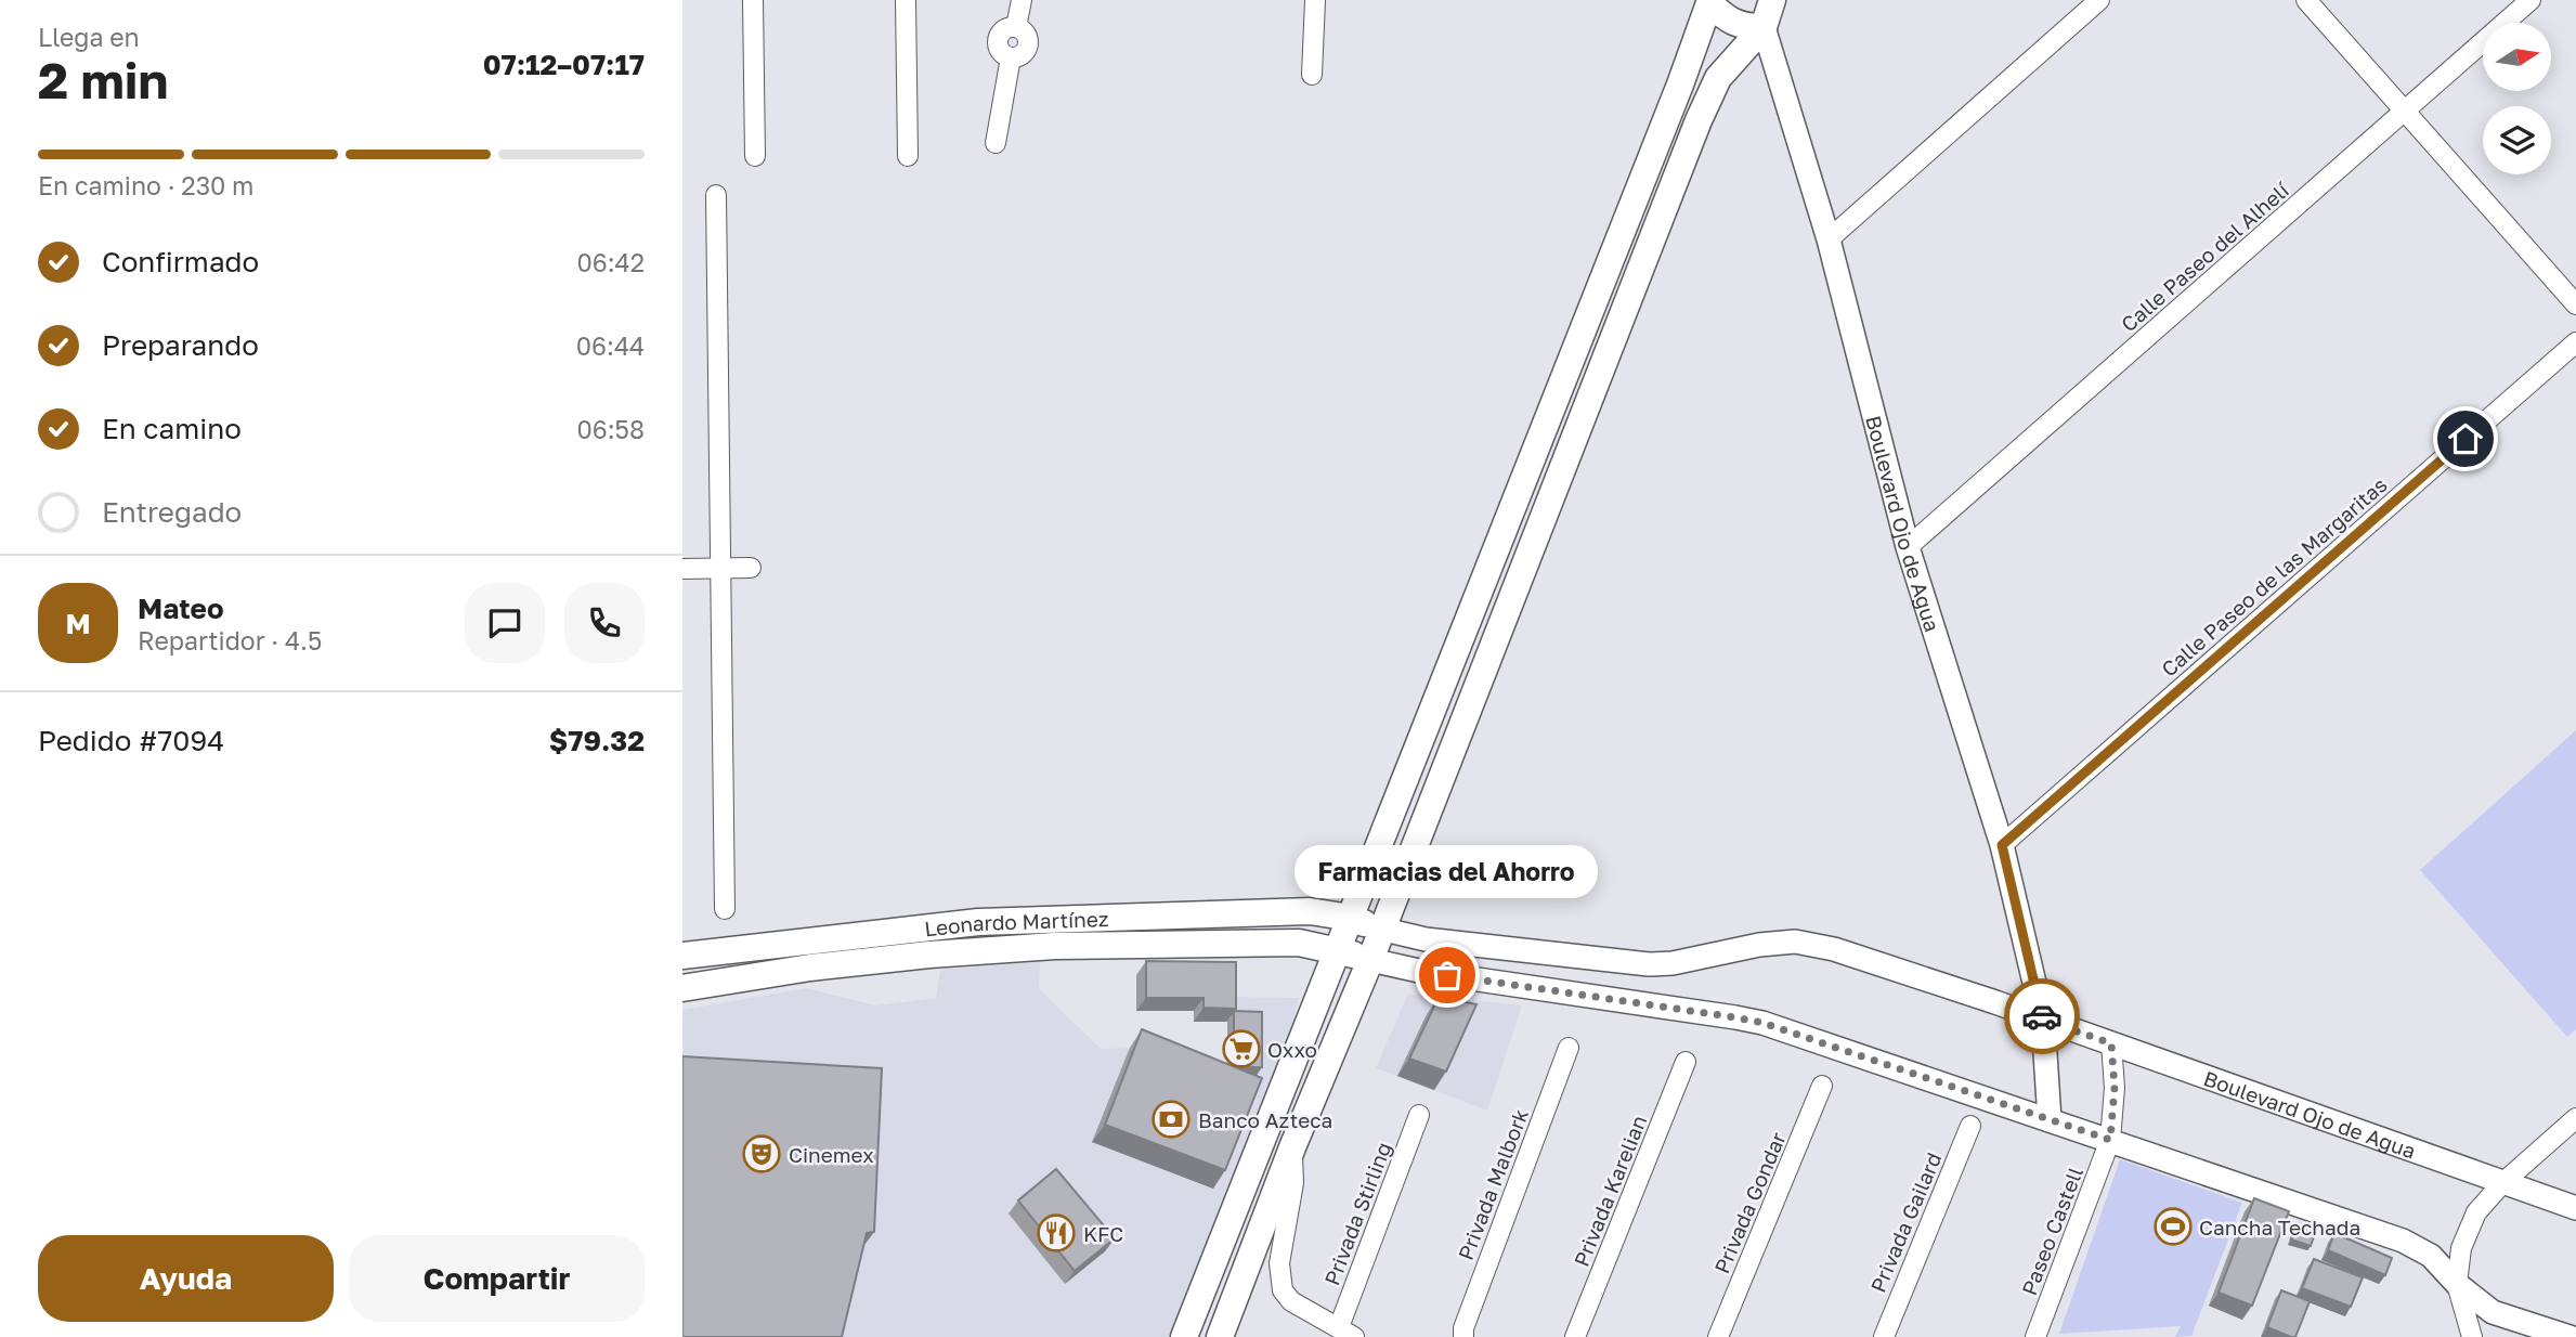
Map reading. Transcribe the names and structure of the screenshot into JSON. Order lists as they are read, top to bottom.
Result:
{
  "streets": {
    "main road": ["Boulevard Ojo de Agua", "Leonardo Martínez"],
    "street": [
      "Calle Paseo del Alhelí",
      "Calle Paseo de las Margaritas",
      "Privada Malbork",
      "Privada Karelian",
      "Privada Gondar",
      "Privada Stirling",
      "Privada Gailard",
      "Paseo Castell"
    ]
  },
  "crossings": [
    ["Calle Paseo del Alhelí", "Boulevard Ojo de Agua"],
    ["Boulevard Ojo de Agua", "Calle Paseo de las Margaritas"],
    ["Boulevard Ojo de Agua", "Leonardo Martínez"],
    ["Boulevard Ojo de Agua", "Paseo Castell"]
  ],
  "places": {
    "other": ["Farmacias del Ahorro"],
    "supermarket": ["Oxxo"],
    "bank": ["Banco Azteca"],
    "theatre": ["Cinemex"],
    "sports": ["Cancha Techada"],
    "restaurant": ["KFC"]
  },
  "north": "right",
  "page": {
    "heading": ["2 min", "Llega en", "07:12–07:17"],
    "panel": [
      "Mateo",
      "Repartidor · 4.5",
      "Pedido #7094",
      "$79.32"
    ],
    "bar": "En camino · 230 m",
    "list": [
      ["Confirmado", "06:42"],
      ["Preparando", "06:44"],
      ["En camino", "06:58"],
      "Entregado"
    ],
    "round": "M",
    "bubble": "Farmacias del Ahorro",
    "buttons": ["Ayuda", "Compartir"]
  }
}
